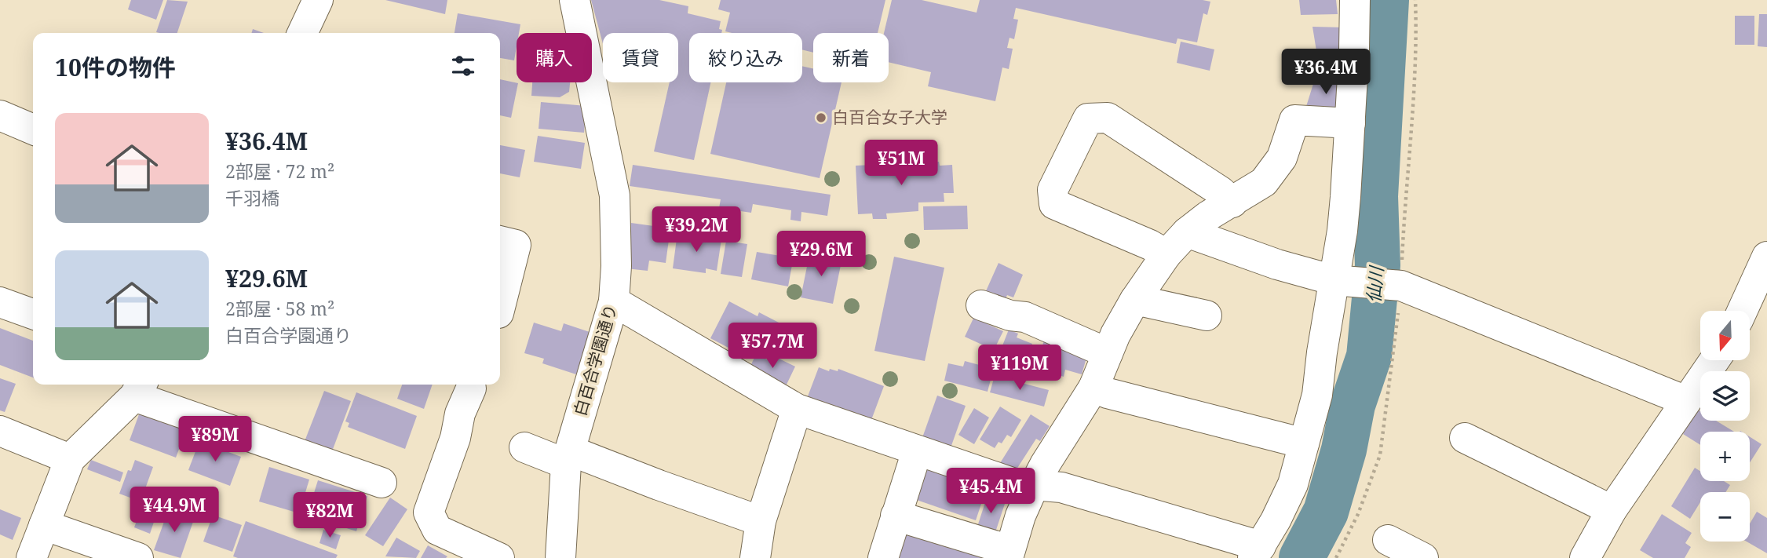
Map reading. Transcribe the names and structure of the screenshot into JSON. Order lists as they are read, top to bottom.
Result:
{
  "streets": {
    "street": ["白百合学園通り"]
  },
  "water": ["仙川"],
  "places": ["白百合女子大学"],
  "north": "bottom",
  "page": {
    "chip": [
      "購入",
      "賃貸",
      "絞り込み",
      "新着"
    ],
    "heading": "10件の物件",
    "price": [
      "¥36.4M",
      "¥51M",
      "¥39.2M",
      "¥29.6M",
      "¥57.7M",
      "¥119M",
      "¥89M",
      "¥45.4M",
      "¥44.9M",
      "¥82M"
    ],
    "list": [
      {
        "name": "¥36.4M",
        "note": "2部屋 · 72 m² · 千羽橋"
      },
      {
        "name": "¥29.6M",
        "note": "2部屋 · 58 m² · 白百合学園通り"
      }
    ],
    "map_buttons": ["+", "−"]
  }
}
